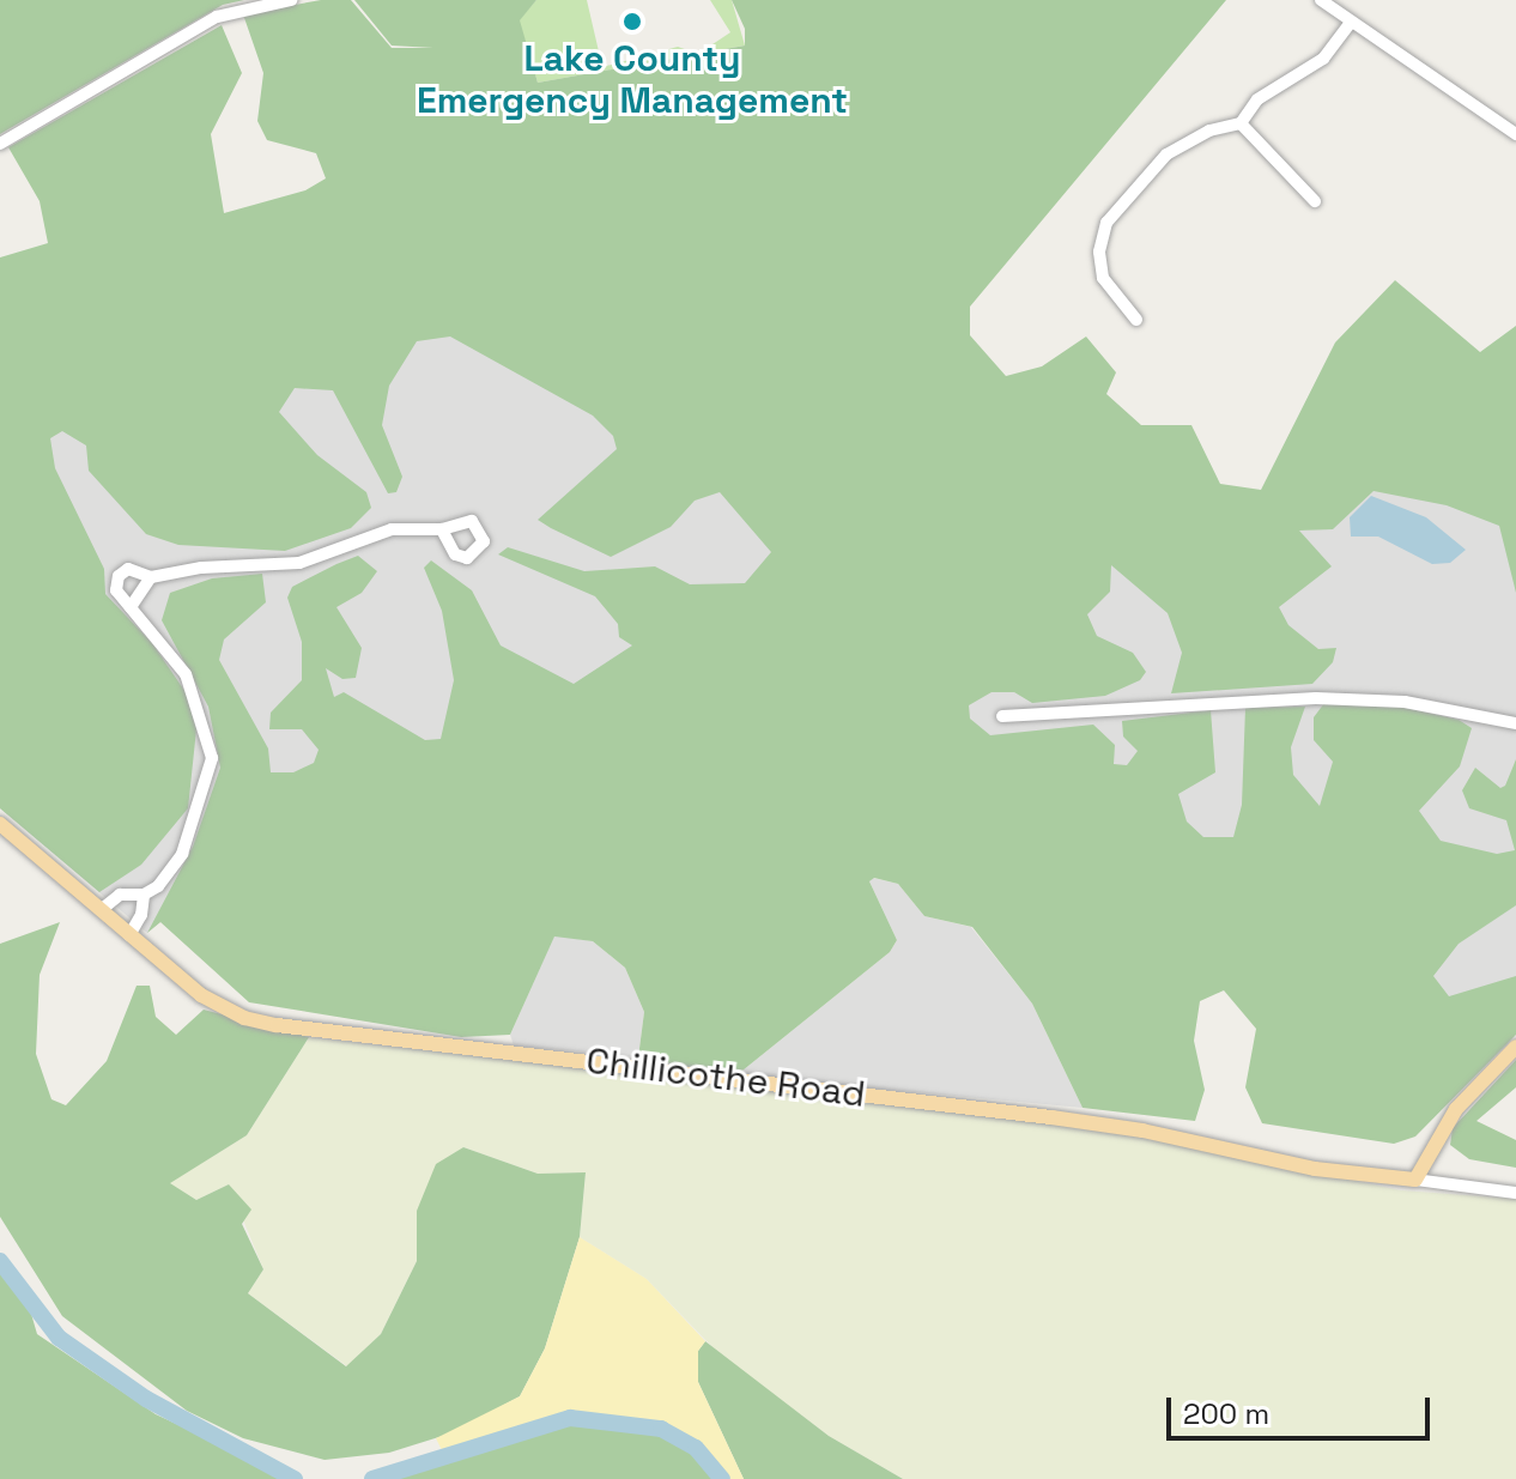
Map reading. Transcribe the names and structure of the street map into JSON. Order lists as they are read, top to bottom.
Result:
{
  "streets": {
    "main road": ["Chillicothe Road"]
  },
  "places": ["Lake County Emergency Management"],
  "scale_bar": "200 m"
}
